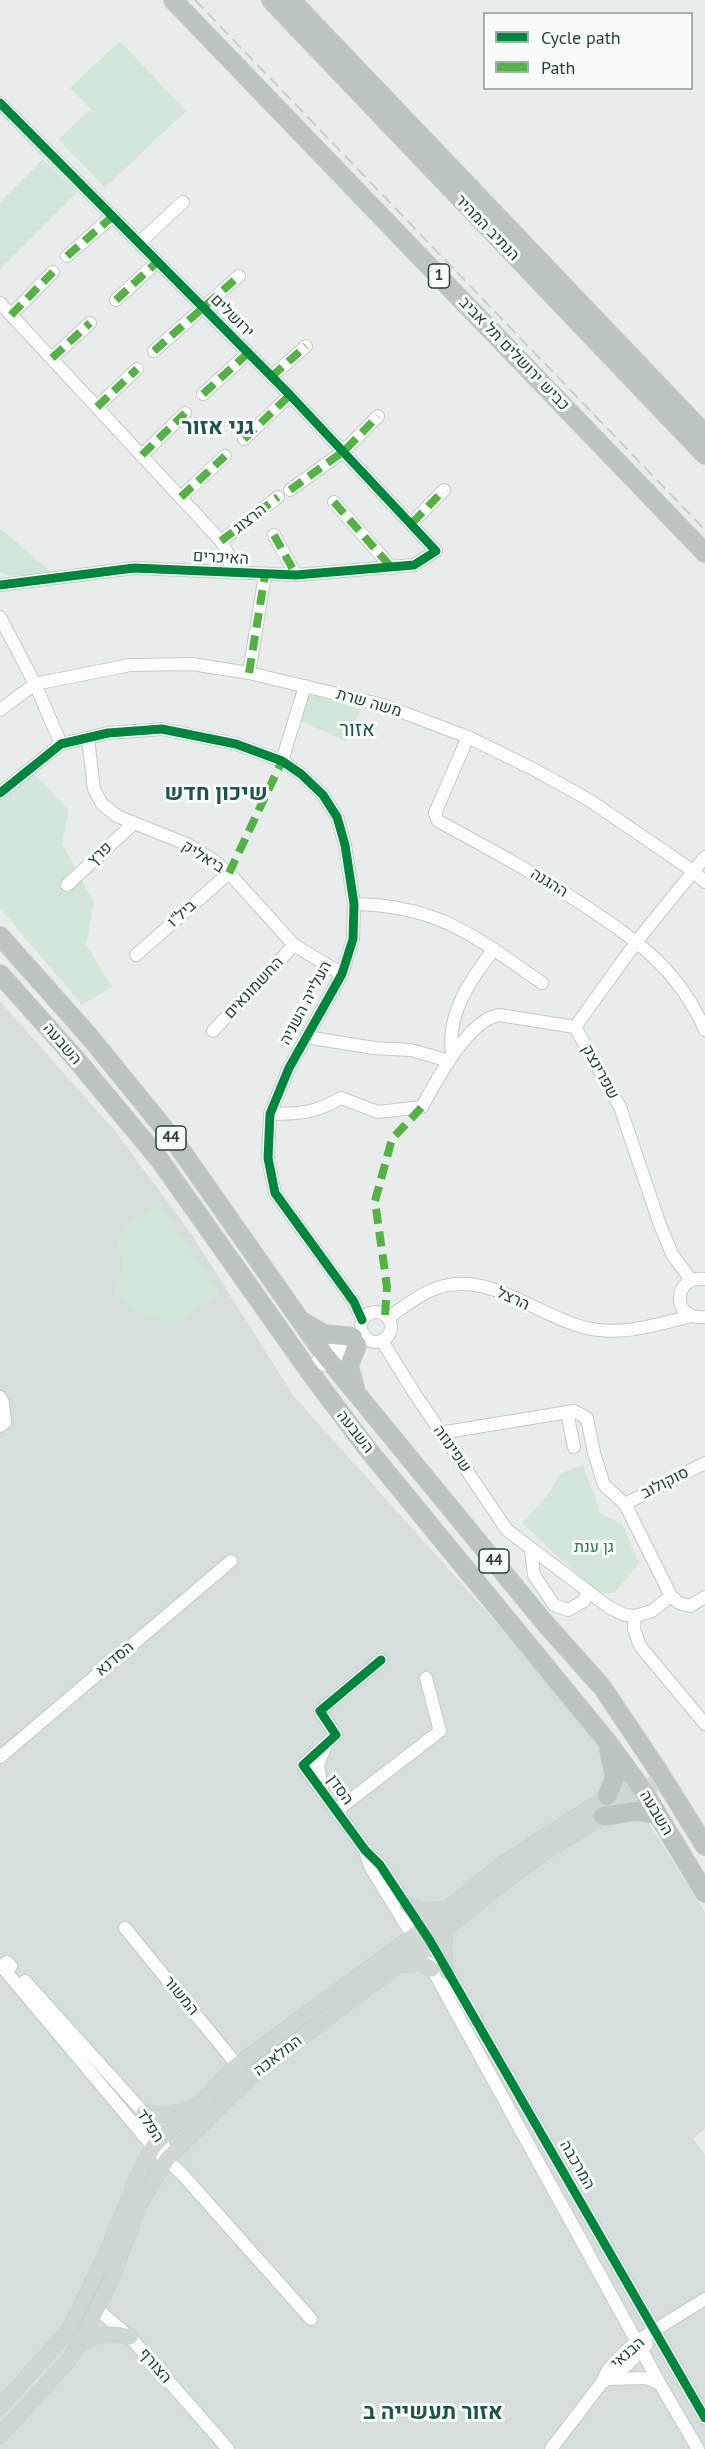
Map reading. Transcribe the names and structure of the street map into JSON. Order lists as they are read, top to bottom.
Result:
{
  "streets": {
    "highway": [
      "הנתיב המהיר",
      "1",
      "כביש ירושלים תל אביב",
      "השבעה",
      "44"
    ],
    "main road": ["המלאכה"],
    "street": [
      "ירושלים",
      "הרצוג",
      "האיכרים",
      "משה שרת",
      "פרץ",
      "ביאליק",
      "ההגנה",
      "ביל\"ו",
      "החשמונאים",
      "העלייה השניה",
      "שפרינצק",
      "הרצל",
      "שפינוזה",
      "סוקולוב",
      "הסדנא",
      "הסדן",
      "המשור",
      "הפלד",
      "המרכבה",
      "הבנאי",
      "הצורף"
    ]
  },
  "crossings": [
    ["ירושלים", "האיכרים"],
    ["הרצוג", "האיכרים"],
    ["משה שרת", "ההגנה"],
    ["משה שרת", "שפרינצק"],
    ["פרץ", "ביאליק"],
    ["ביאליק", "ביל\"ו"],
    ["ביאליק", "החשמונאים"],
    ["ביאליק", "העלייה השניה"],
    ["ההגנה", "שפרינצק"],
    ["העלייה השניה", "הרצל"],
    ["העלייה השניה", "שפינוזה"],
    ["השבעה", "המלאכה"],
    ["הרצל", "שפינוזה"],
    ["הסדן", "המלאכה"],
    ["הסדן", "המרכבה"],
    ["המשור", "המלאכה"],
    ["המלאכה", "הפלד"],
    ["המלאכה", "המרכבה"],
    ["המלאכה", "הצורף"],
    ["המרכבה", "הבנאי"]
  ],
  "districts": [
    "גני אזור",
    "אזור",
    "שיכון חדש",
    "אזור תעשייה ב"
  ],
  "parks": ["גן ענת"],
  "legend": ["Cycle path", "Path"]
}
